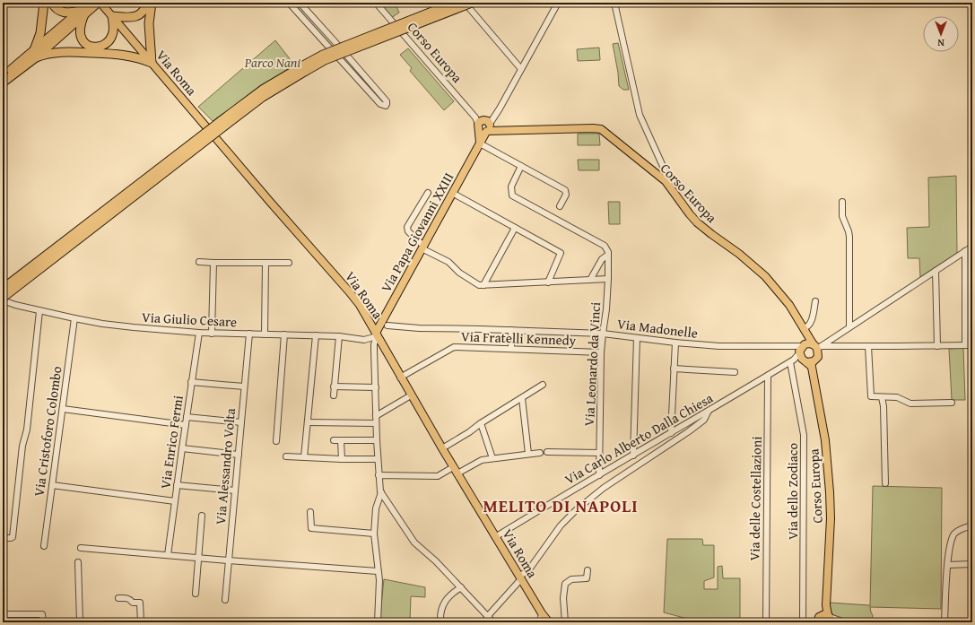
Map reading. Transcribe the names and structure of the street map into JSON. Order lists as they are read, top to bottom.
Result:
{
  "streets": {
    "main road": ["Corso Europa", "Via Roma", "Via Papa Giovanni XXIII"],
    "street": [
      "Via Giulio Cesare",
      "Via Madonelle",
      "Via Fratelli Kennedy",
      "Via Leonardo da Vinci",
      "Via Cristoforo Colombo",
      "Via Carlo Alberto Dalla Chiesa",
      "Via Enrico Fermi",
      "Via Alessandro Volta",
      "Via dello Zodiaco",
      "Via delle Costellazioni"
    ]
  },
  "crossings": [
    ["Corso Europa", "Via Madonelle"],
    ["Corso Europa", "Via Carlo Alberto Dalla Chiesa"],
    ["Via Roma", "Via Papa Giovanni XXIII"],
    ["Via Roma", "Via Giulio Cesare"],
    ["Via Roma", "Via Fratelli Kennedy"],
    ["Via Roma", "Via Carlo Alberto Dalla Chiesa"],
    ["Via Papa Giovanni XXIII", "Via Giulio Cesare"],
    ["Via Giulio Cesare", "Via Cristoforo Colombo"],
    ["Via Giulio Cesare", "Via Enrico Fermi"],
    ["Via Giulio Cesare", "Via Alessandro Volta"],
    ["Via Madonelle", "Via Leonardo da Vinci"],
    ["Via Madonelle", "Via Carlo Alberto Dalla Chiesa"],
    ["Via Fratelli Kennedy", "Via Leonardo da Vinci"],
    ["Via Leonardo da Vinci", "Via Carlo Alberto Dalla Chiesa"],
    ["Via Carlo Alberto Dalla Chiesa", "Via dello Zodiaco"],
    ["Via Carlo Alberto Dalla Chiesa", "Via delle Costellazioni"]
  ],
  "districts": ["MELITO DI NAPOLI"],
  "parks": ["Parco Nani"],
  "north": "bottom"
}
